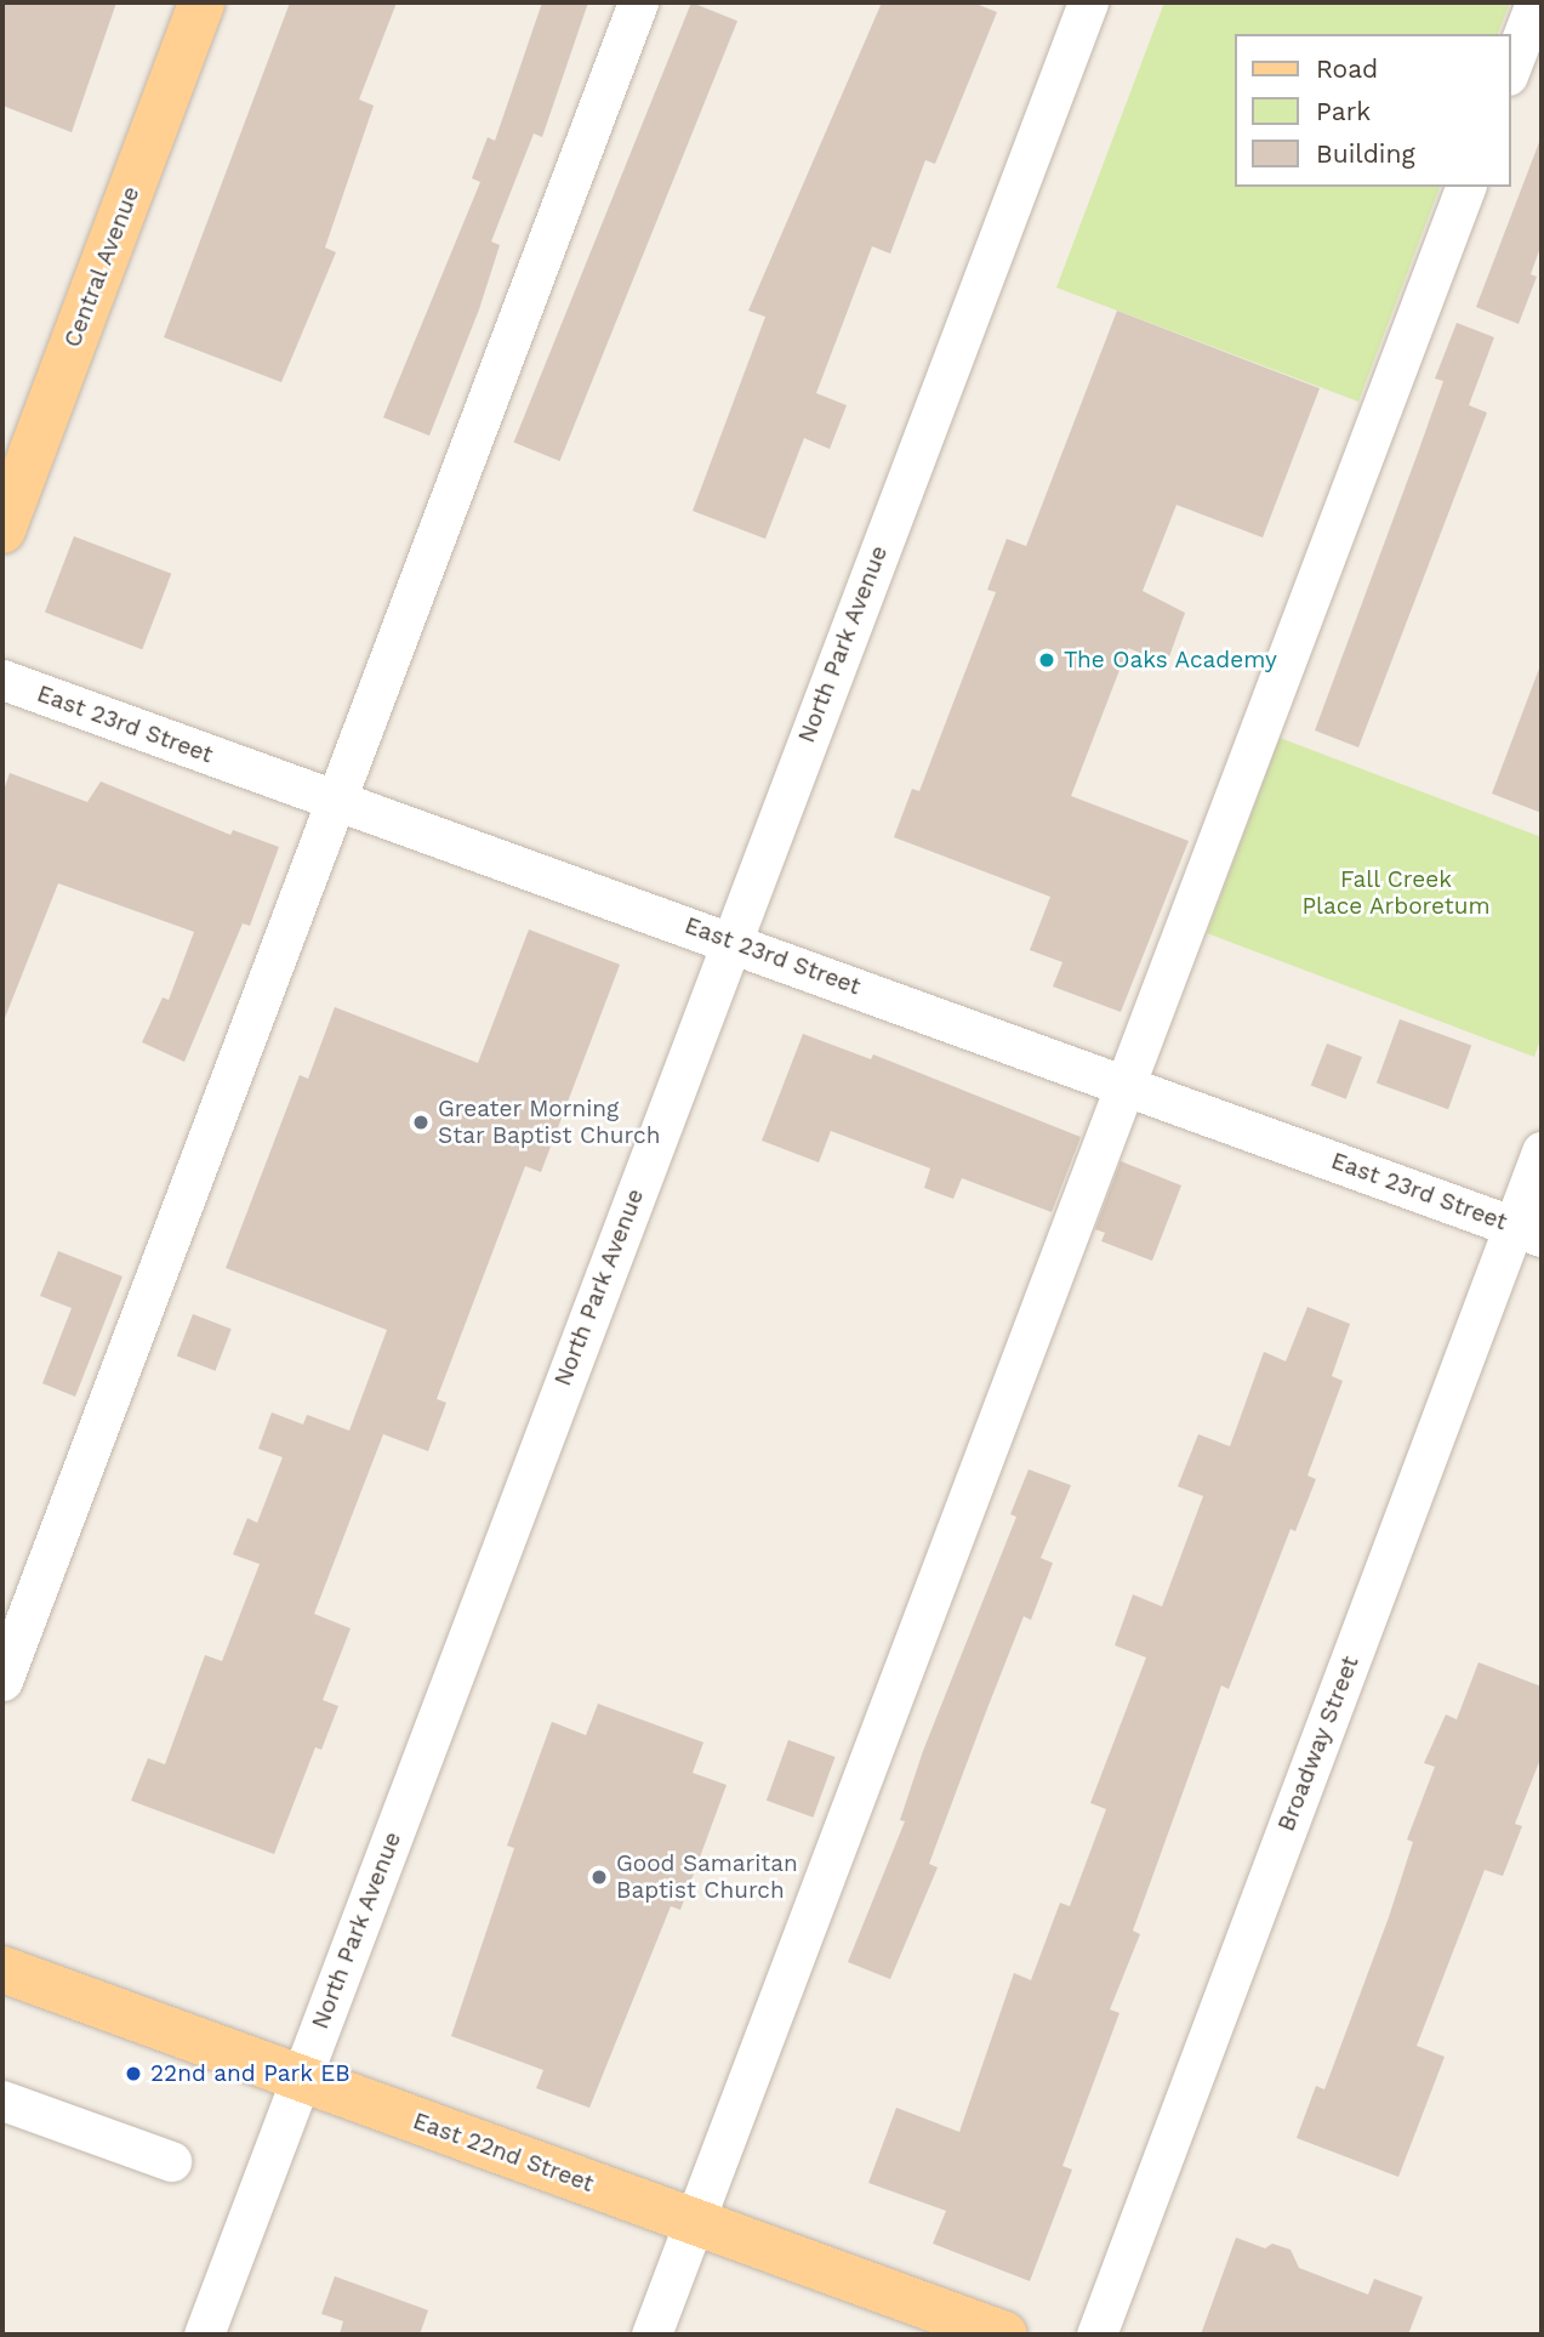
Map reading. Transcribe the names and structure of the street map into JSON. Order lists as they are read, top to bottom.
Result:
{
  "streets": {
    "main road": ["Central Avenue", "East 22nd Street"],
    "street": ["North Park Avenue", "East 23rd Street", "Broadway Street"]
  },
  "crossings": [
    ["North Park Avenue", "East 23rd Street"],
    ["North Park Avenue", "East 22nd Street"],
    ["East 23rd Street", "Broadway Street"]
  ],
  "parks": ["Fall Creek Place Arboretum"],
  "places": [
    "The Oaks Academy",
    "Greater Morning Star Baptist Church",
    "Good Samaritan Baptist Church",
    "22nd and Park EB"
  ],
  "legend": ["Road", "Park", "Building"]
}
